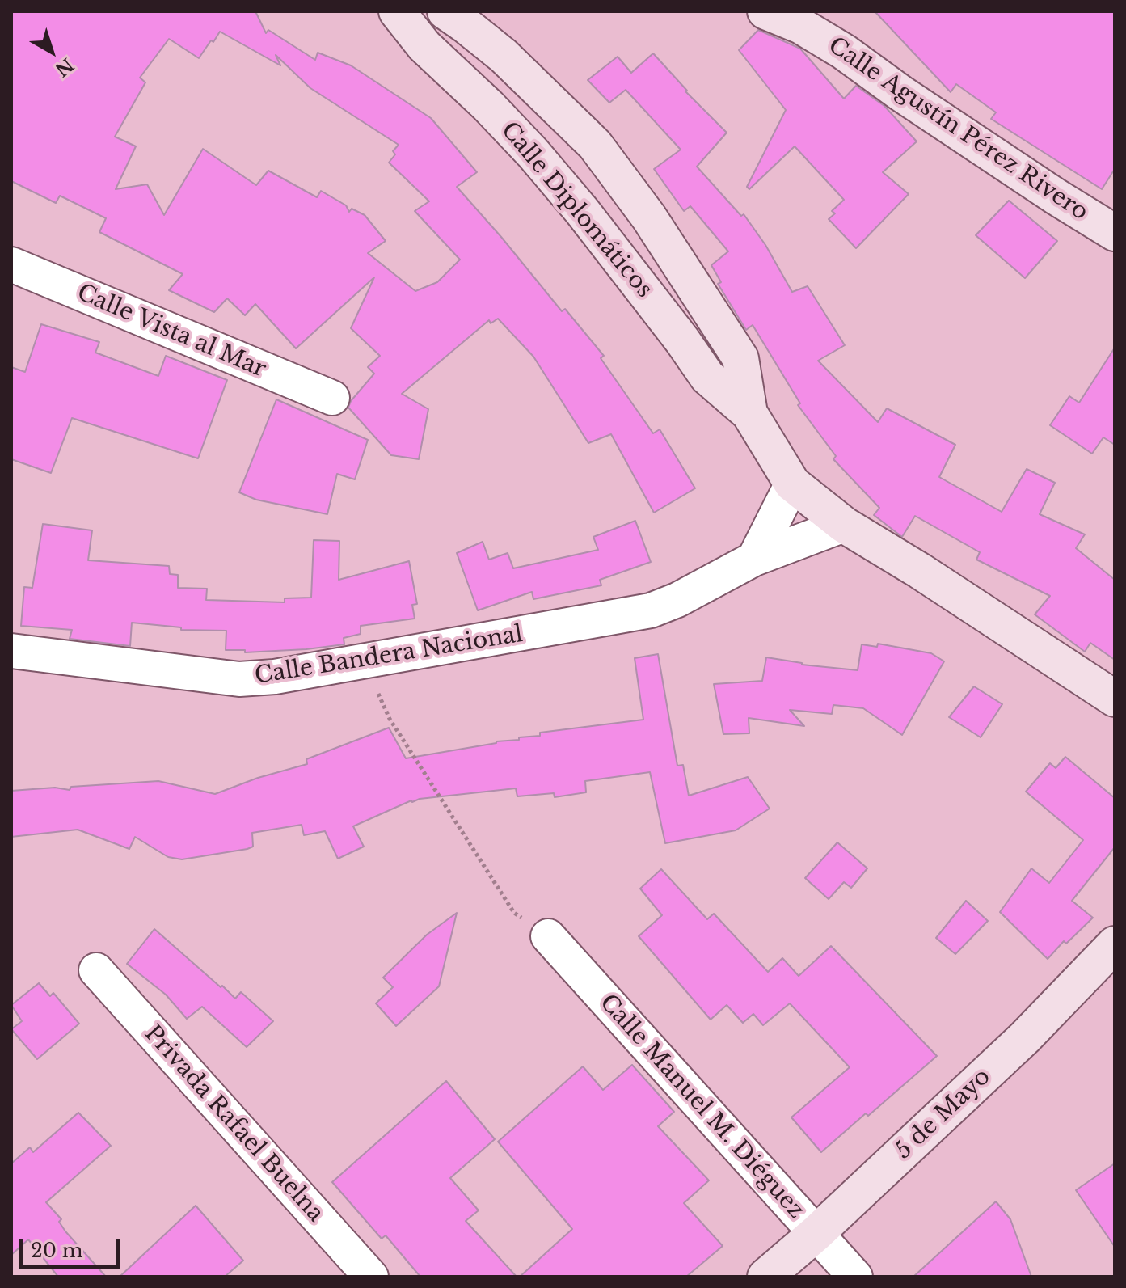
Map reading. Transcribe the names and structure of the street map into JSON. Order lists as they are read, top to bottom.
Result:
{
  "streets": {
    "main road": ["Calle Agustín Pérez Rivero", "Calle Diplomáticos", "5 de Mayo"],
    "street": [
      "Calle Vista al Mar",
      "Calle Bandera Nacional",
      "Calle Manuel M. Diéguez",
      "Privada Rafael Buelna"
    ]
  },
  "crossings": [
    ["Calle Diplomáticos", "Calle Bandera Nacional"],
    ["Calle Manuel M. Diéguez", "5 de Mayo"]
  ],
  "scale_bar": "20 m",
  "north": "bottom right"
}
